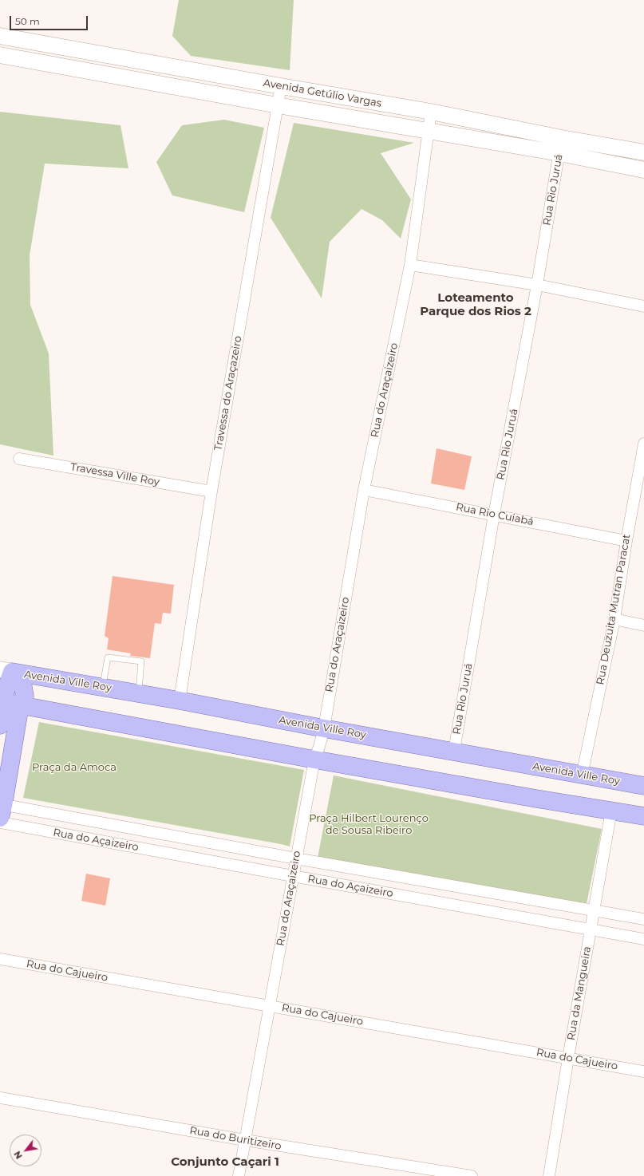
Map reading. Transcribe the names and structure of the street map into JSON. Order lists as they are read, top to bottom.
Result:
{
  "streets": {
    "main road": ["Avenida Getúlio Vargas", "Avenida Ville Roy"],
    "street": [
      "Rua Rio Juruá",
      "Rua do Araçaizeiro",
      "Travessa do Araçazeiro",
      "Travessa Ville Roy",
      "Rua Rio Cuiabá",
      "Rua Deuzuita Mutran Paracat",
      "Rua do Açaizeiro",
      "Rua do Cajueiro",
      "Rua da Mangueira",
      "Rua do Buritizeiro"
    ]
  },
  "crossings": [
    ["Avenida Getúlio Vargas", "Rua Rio Juruá"],
    ["Avenida Getúlio Vargas", "Rua do Araçaizeiro"],
    ["Avenida Getúlio Vargas", "Travessa do Araçazeiro"],
    ["Rua Rio Juruá", "Rua Rio Cuiabá"],
    ["Rua Rio Juruá", "Avenida Ville Roy"],
    ["Rua do Araçaizeiro", "Rua Rio Cuiabá"],
    ["Rua do Araçaizeiro", "Avenida Ville Roy"],
    ["Rua do Araçaizeiro", "Rua do Açaizeiro"],
    ["Rua do Araçaizeiro", "Rua do Cajueiro"],
    ["Rua do Araçaizeiro", "Rua do Buritizeiro"],
    ["Travessa do Araçazeiro", "Travessa Ville Roy"],
    ["Travessa do Araçazeiro", "Avenida Ville Roy"],
    ["Rua Rio Cuiabá", "Rua Deuzuita Mutran Paracat"],
    ["Rua Deuzuita Mutran Paracat", "Avenida Ville Roy"],
    ["Rua do Açaizeiro", "Rua da Mangueira"],
    ["Rua do Cajueiro", "Rua da Mangueira"]
  ],
  "districts": ["Loteamento Parque dos Rios 2", "Conjunto Caçari 1"],
  "parks": ["Praça da Amoca", "Praça Hilbert Lourenço de Sousa Ribeiro"],
  "scale_bar": "50 m",
  "north": "bottom left"
}
